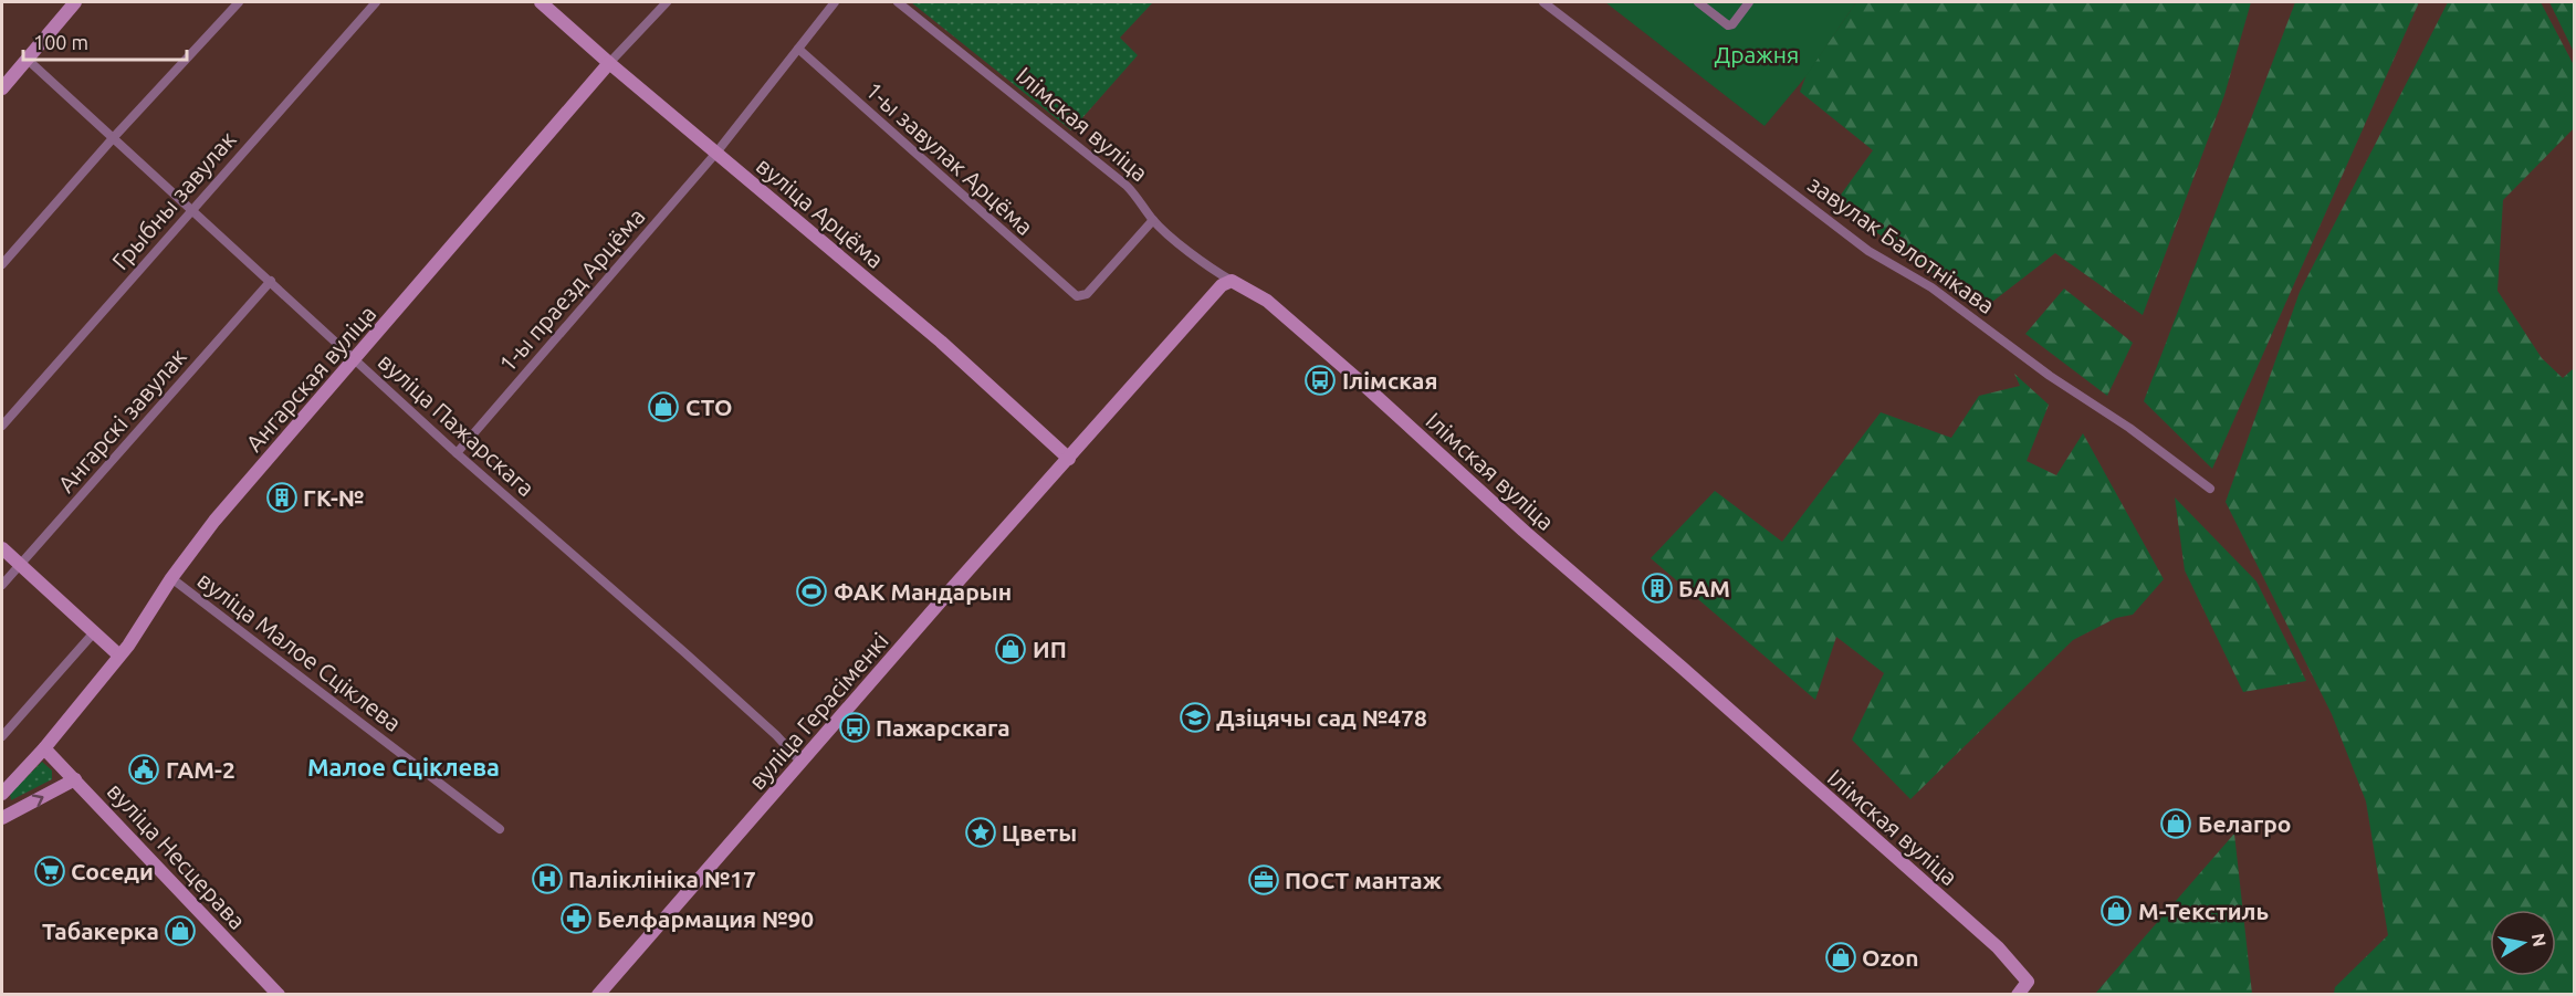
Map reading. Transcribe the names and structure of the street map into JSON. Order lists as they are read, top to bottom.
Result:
{
  "streets": {
    "street": [
      "Ілімская вуліца",
      "1-ы завулак Арцёма",
      "Грыбны завулак",
      "вуліца Арцёма",
      "завулак Балотнікава",
      "1-ы праезд Арцёма",
      "Ангарская вуліца",
      "Ангарскі завулак",
      "вуліца Пажарскага",
      "вуліца Малое Сціклева",
      "вуліца Герасіменкі",
      "вуліца Несцерава"
    ]
  },
  "crossings": [
    ["Ілімская вуліца", "1-ы завулак Арцёма"],
    ["Ілімская вуліца", "вуліца Герасіменкі"],
    ["Грыбны завулак", "вуліца Пажарскага"],
    ["вуліца Арцёма", "1-ы праезд Арцёма"],
    ["вуліца Арцёма", "Ангарская вуліца"],
    ["вуліца Арцёма", "вуліца Герасіменкі"],
    ["1-ы праезд Арцёма", "вуліца Пажарскага"],
    ["Ангарская вуліца", "вуліца Пажарскага"],
    ["Ангарская вуліца", "вуліца Малое Сціклева"],
    ["Ангарская вуліца", "вуліца Несцерава"],
    ["Ангарскі завулак", "вуліца Пажарскага"],
    ["вуліца Пажарскага", "вуліца Герасіменкі"]
  ],
  "districts": ["Малое Сціклева"],
  "parks": ["Дражня"],
  "places": {
    "bus stop": ["Ілімская", "Пажарскага"],
    "shop": [
      "СТО",
      "ИП",
      "Белагро",
      "М-Текстиль",
      "Табакерка",
      "Ozon"
    ],
    "building": ["ГК-№", "БАМ"],
    "sports": ["ФАК Мандарын"],
    "school or university": ["Дзіцячы сад №478"],
    "public building": ["ГАМ-2"],
    "place": ["Цветы"],
    "supermarket": ["Соседи"],
    "hospital": ["Паліклініка №17"],
    "office": ["ПОСТ мантаж"],
    "pharmacy": ["Белфармация №90"]
  },
  "scale_bar": "100 m",
  "north": "right"
}
